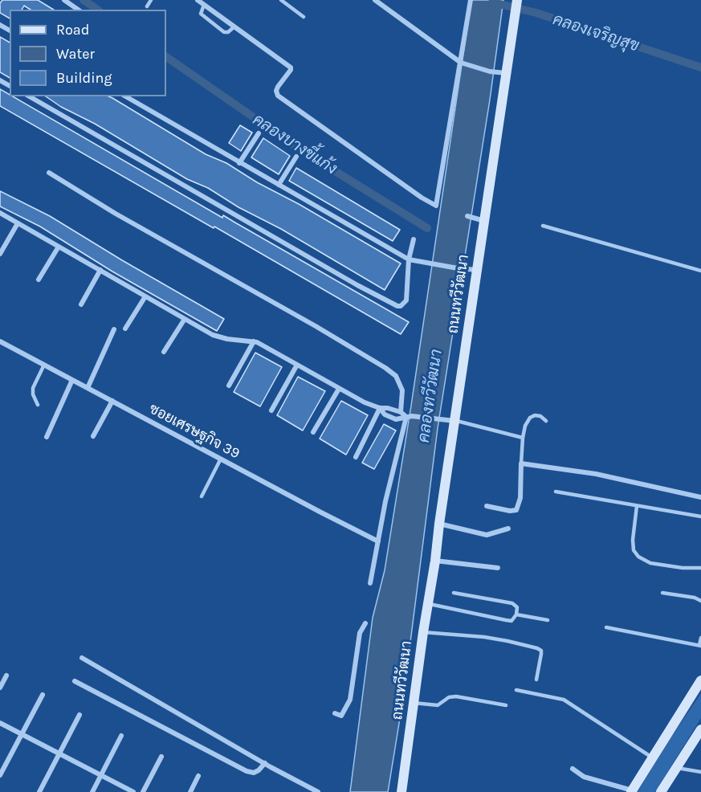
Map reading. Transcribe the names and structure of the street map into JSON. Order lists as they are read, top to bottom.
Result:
{
  "streets": {
    "main road": ["ถนนทวีวัฒนา"],
    "street": ["ซอยเศรษฐกิจ 39"]
  },
  "water": ["คลองเจริญสุข", "คลองบางขี้แก้ง", "คลองทวีวัฒนา"],
  "legend": ["Road", "Water", "Building"]
}
